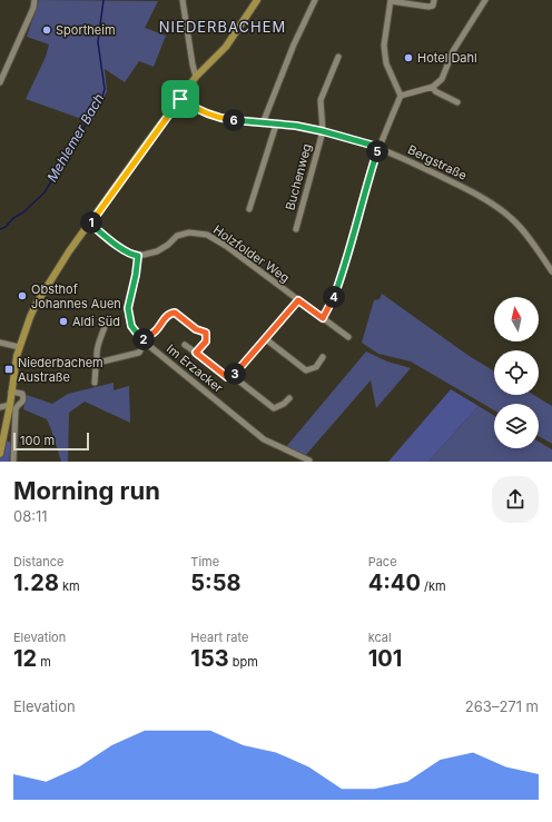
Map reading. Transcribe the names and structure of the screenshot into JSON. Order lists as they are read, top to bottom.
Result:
{
  "streets": {
    "street": [
      "Bergstraße",
      "Buchenweg",
      "Holzfolder Weg",
      "Im Erzacker"
    ]
  },
  "crossings": [
    ["Bergstraße", "Buchenweg"],
    ["Holzfolder Weg", "Im Erzacker"]
  ],
  "districts": ["NIEDERBACHEM"],
  "water": ["Mehlemer Bach"],
  "places": {
    "other": [
      "Sportheim",
      "Hotel Dahl",
      "Obsthof Johannes Auen",
      "Aldi Süd"
    ],
    "transit": ["Niederbachem Austraße"]
  },
  "scale_bar": "100 m",
  "north": "top",
  "page": {
    "pins": [
      "6",
      "5",
      "1",
      "4",
      "2",
      "3"
    ],
    "scale": "100 m",
    "heading": ["Morning run", "08:11"],
    "stats": [
      ["Distance", "1.28 km"],
      ["Time", "5:58"],
      ["Pace", "4:40 /km"],
      ["Elevation", "12 m"],
      ["Heart rate", "153 bpm"],
      ["kcal", "101"]
    ],
    "chart": ["Elevation", "263–271 m"]
  }
}
